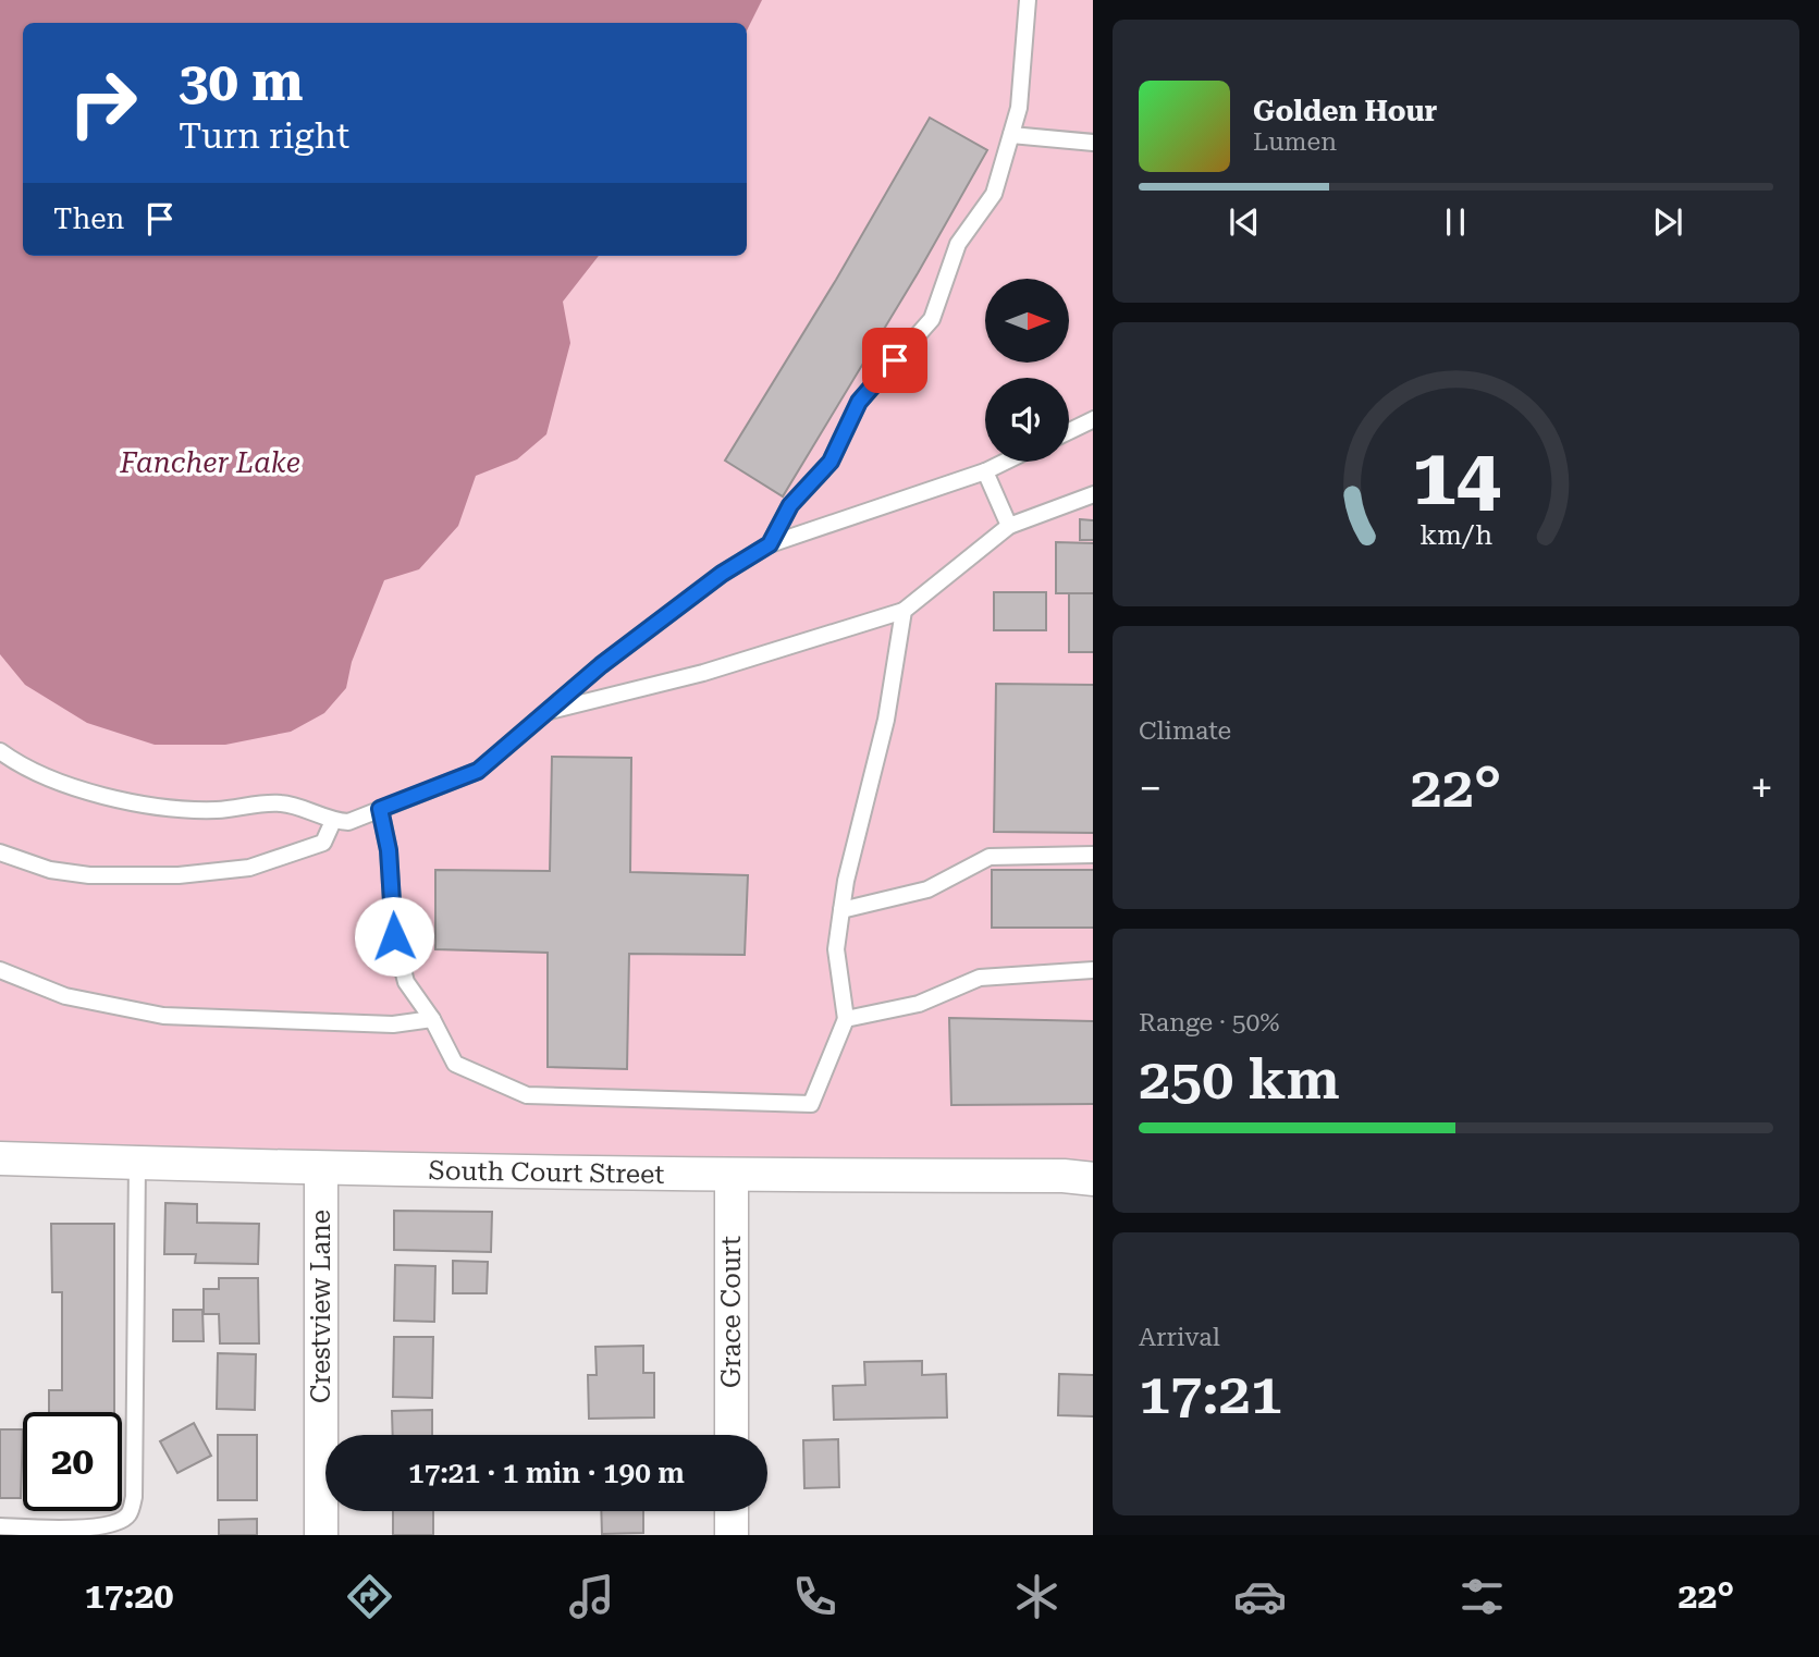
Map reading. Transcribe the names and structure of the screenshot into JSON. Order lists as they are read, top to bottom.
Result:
{
  "streets": {
    "street": ["South Court Street", "Crestview Lane", "Grace Court"]
  },
  "crossings": [
    ["South Court Street", "Crestview Lane"],
    ["South Court Street", "Grace Court"]
  ],
  "water": ["Fancher Lake"],
  "north": "right",
  "page": {
    "turn": ["30 m", "Turn right"],
    "song": ["Golden Hour", "Lumen"],
    "then": "Then",
    "tile": [
      "Climate",
      ["Range · 50%", "250 km"],
      ["Arrival", "17:21"]
    ],
    "heat": ["−", "22°", "+"],
    "limit": "20",
    "trip": "17:21 · 1 min · 190 m",
    "tabs": ["17:20", "22°"],
    "gauge": ["14", "km/h"]
  }
}
